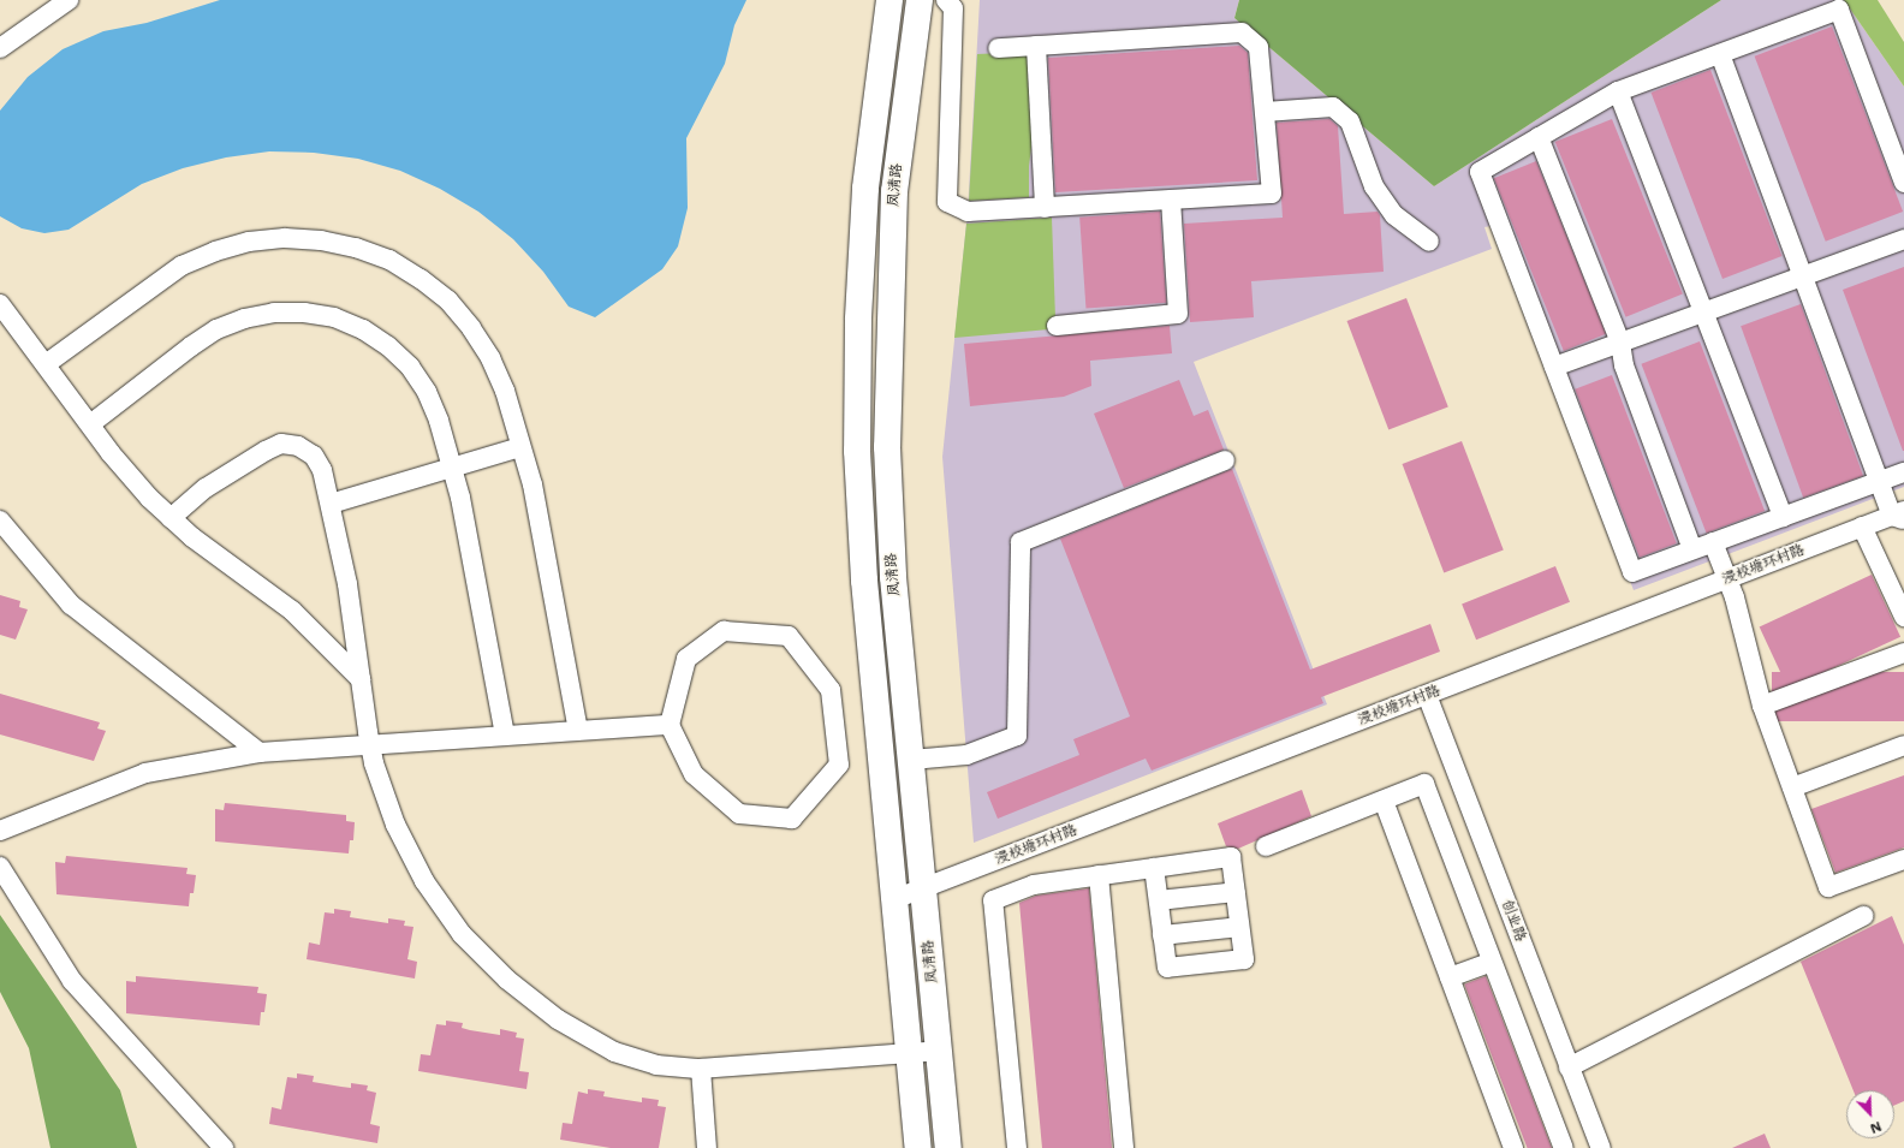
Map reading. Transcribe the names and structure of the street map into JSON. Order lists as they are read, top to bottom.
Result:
{
  "streets": {
    "highway": ["凤清路"],
    "street": ["浸校塘环村路", "创业路"]
  },
  "crossings": [
    ["凤清路", "浸校塘环村路"],
    ["浸校塘环村路", "创业路"]
  ],
  "north": "bottom right"
}
